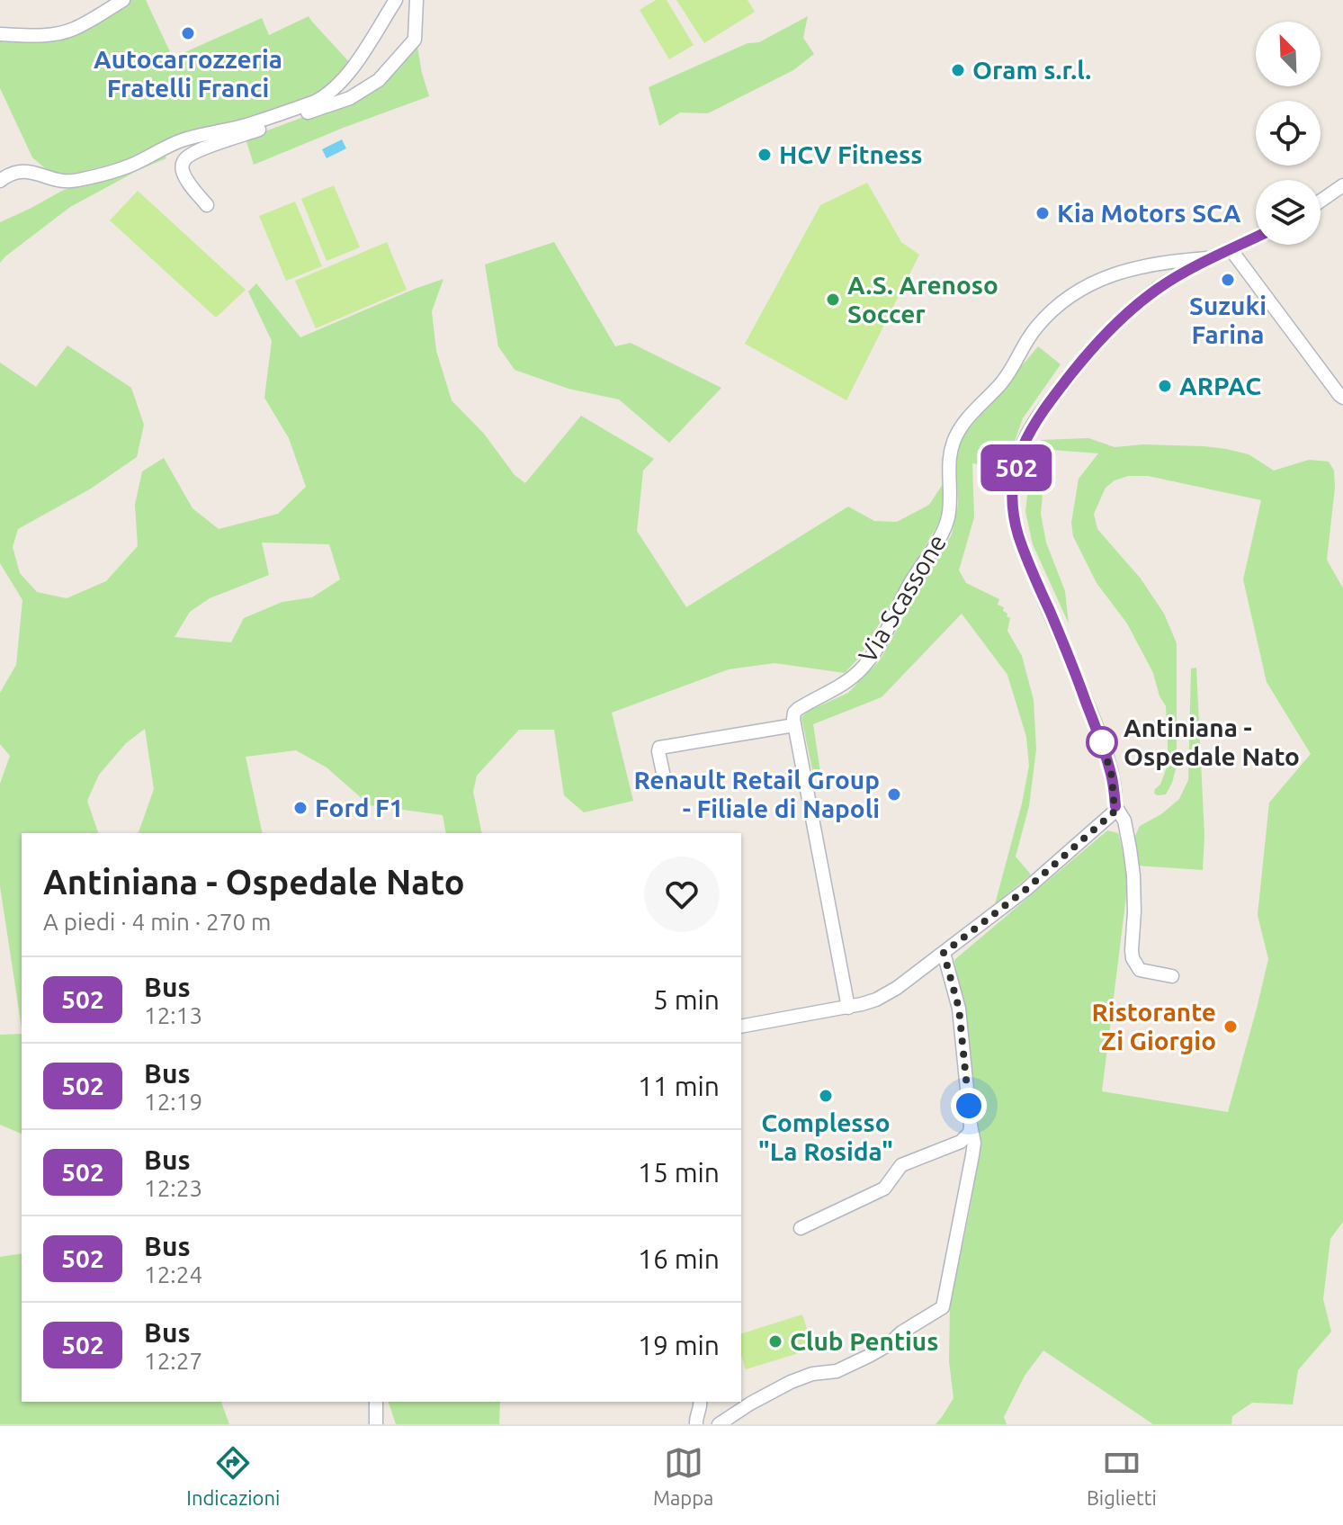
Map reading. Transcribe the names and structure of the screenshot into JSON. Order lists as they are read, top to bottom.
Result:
{
  "streets": {
    "street": ["Via Scassone"]
  },
  "places": [
    "Autocarrozzeria Fratelli Franci",
    "Oram s.r.l.",
    "HCV Fitness",
    "Kia Motors SCA",
    "Suzuki Farina",
    "A.S. Arenoso Soccer",
    "ARPAC",
    "Antiniana - Ospedale Nato",
    "Renault Retail Group - Filiale di Napoli",
    "Ford F1",
    "Ristorante Zi Giorgio",
    "Complesso \"La Rosida\"",
    "Club Pentius"
  ],
  "lines": ["bus line 502"],
  "north": "top left",
  "page": {
    "on_map": "502",
    "heading": ["Antiniana - Ospedale Nato", "A piedi · 4 min · 270 m"],
    "list": [
      {
        "mark": "502",
        "name": "Bus",
        "note": "12:13",
        "value": "5 min"
      },
      {
        "mark": "502",
        "name": "Bus",
        "note": "12:19",
        "value": "11 min"
      },
      {
        "mark": "502",
        "name": "Bus",
        "note": "12:23",
        "value": "15 min"
      },
      {
        "mark": "502",
        "name": "Bus",
        "note": "12:24",
        "value": "16 min"
      },
      {
        "mark": "502",
        "name": "Bus",
        "note": "12:27",
        "value": "19 min"
      }
    ],
    "tabs": ["Indicazioni", "Mappa", "Biglietti"]
  }
}
